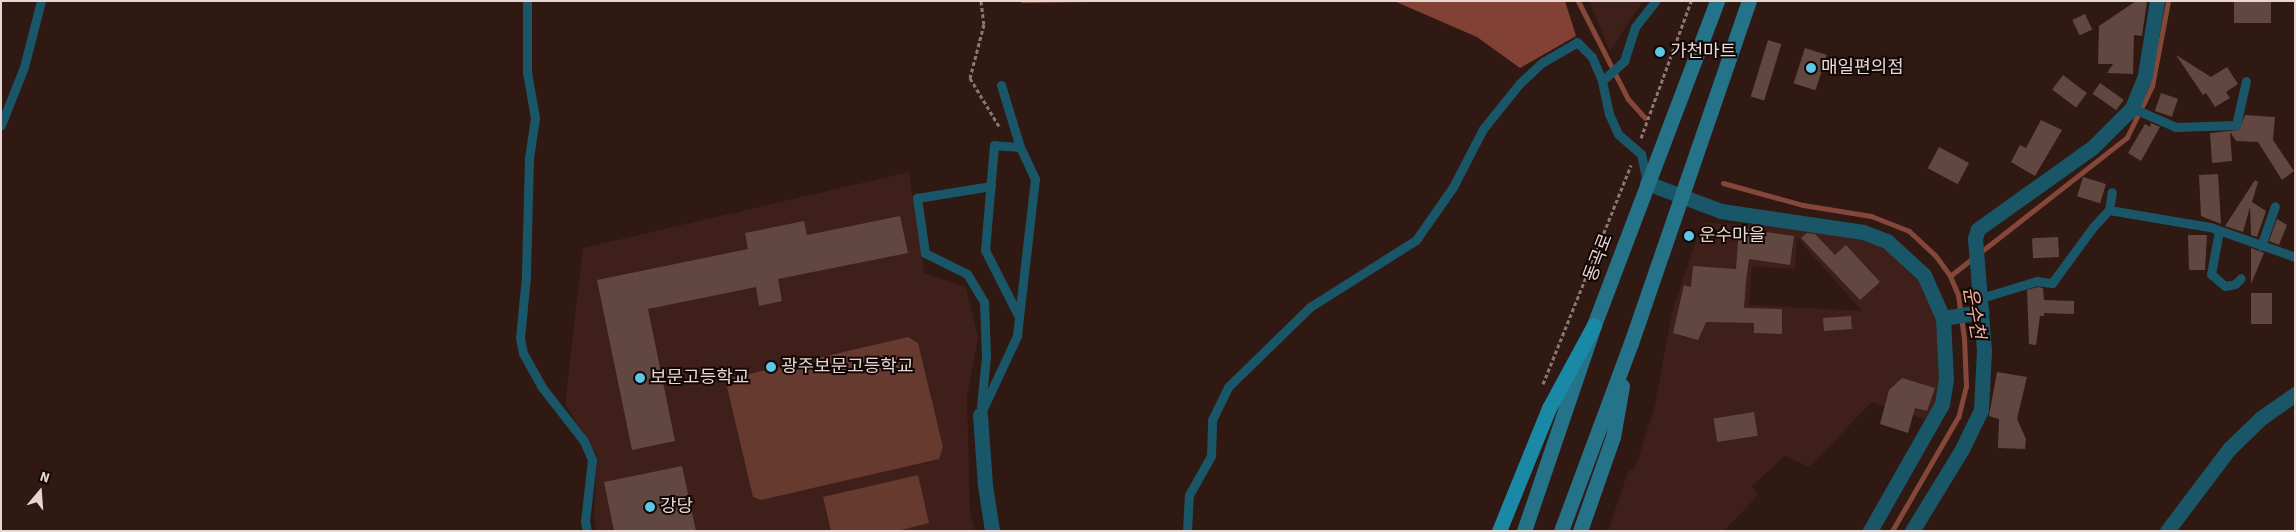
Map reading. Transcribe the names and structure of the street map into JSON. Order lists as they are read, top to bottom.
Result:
{
  "streets": {
    "main road": ["동곡로"]
  },
  "water": ["운수천"],
  "places": [
    "가천마트",
    "매일편의점",
    "운수마을",
    "광주보문고등학교",
    "보문고등학교",
    "강당"
  ],
  "north": "top"
}
